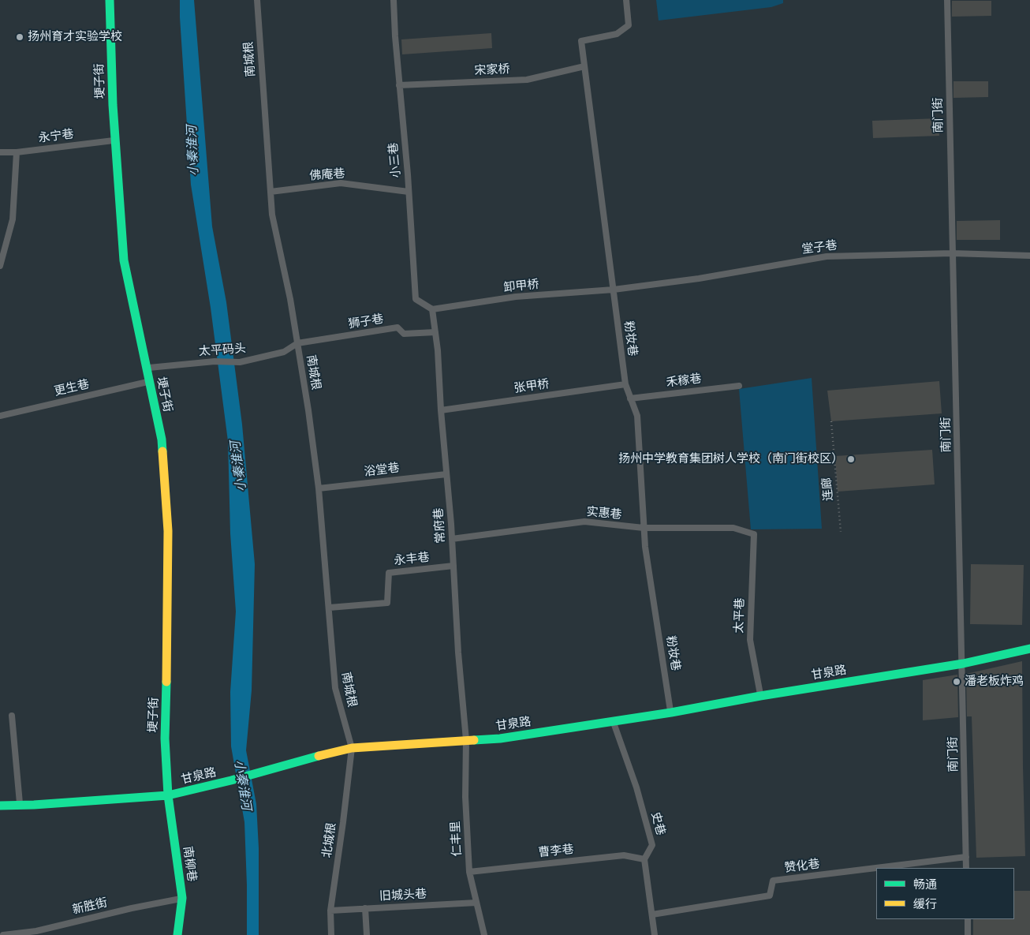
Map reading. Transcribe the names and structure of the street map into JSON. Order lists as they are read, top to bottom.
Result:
{
  "streets": {
    "street": ["埂子街", "甘泉路", "南柳巷"],
    "lane": [
      "南城根",
      "宋家桥",
      "南门街",
      "永宁巷",
      "小三巷",
      "佛庵巷",
      "堂子巷",
      "卸甲桥",
      "狮子巷",
      "粉妆巷",
      "太平码头",
      "禾稼巷",
      "张甲桥",
      "更生巷",
      "浴堂巷",
      "实惠巷",
      "常府巷",
      "永丰巷",
      "太平巷",
      "史巷",
      "仁丰里",
      "北城根",
      "曹李巷",
      "赞化巷",
      "旧城头巷",
      "新胜街"
    ],
    "path": ["连廊"]
  },
  "crossings": [
    ["南城根", "佛庵巷"],
    ["南城根", "狮子巷"],
    ["南城根", "太平码头"],
    ["南城根", "浴堂巷"],
    ["南城根", "永丰巷"],
    ["南城根", "甘泉路"],
    ["南城根", "北城根"],
    ["宋家桥", "小三巷"],
    ["宋家桥", "粉妆巷"],
    ["埂子街", "永宁巷"],
    ["埂子街", "太平码头"],
    ["埂子街", "更生巷"],
    ["埂子街", "甘泉路"],
    ["埂子街", "南柳巷"],
    ["南门街", "堂子巷"],
    ["南门街", "甘泉路"],
    ["南门街", "赞化巷"],
    ["小三巷", "佛庵巷"],
    ["小三巷", "卸甲桥"],
    ["小三巷", "常府巷"],
    ["堂子巷", "卸甲桥"],
    ["堂子巷", "粉妆巷"],
    ["卸甲桥", "粉妆巷"],
    ["卸甲桥", "常府巷"],
    ["狮子巷", "太平码头"],
    ["狮子巷", "常府巷"],
    ["粉妆巷", "禾稼巷"],
    ["粉妆巷", "张甲桥"],
    ["粉妆巷", "实惠巷"],
    ["粉妆巷", "甘泉路"],
    ["张甲桥", "常府巷"],
    ["浴堂巷", "常府巷"],
    ["实惠巷", "常府巷"],
    ["实惠巷", "太平巷"],
    ["常府巷", "永丰巷"],
    ["常府巷", "甘泉路"],
    ["常府巷", "仁丰里"],
    ["太平巷", "甘泉路"],
    ["甘泉路", "史巷"],
    ["甘泉路", "仁丰里"],
    ["甘泉路", "北城根"],
    ["甘泉路", "南柳巷"],
    ["史巷", "曹李巷"],
    ["史巷", "赞化巷"],
    ["仁丰里", "曹李巷"],
    ["仁丰里", "旧城头巷"],
    ["北城根", "旧城头巷"],
    ["南柳巷", "新胜街"]
  ],
  "water": ["小秦淮河"],
  "places": ["扬州育才实验学校", "扬州中学教育集团树人学校（南门街校区）", "潘老板炸鸡"],
  "legend": ["畅通", "缓行"]
}
